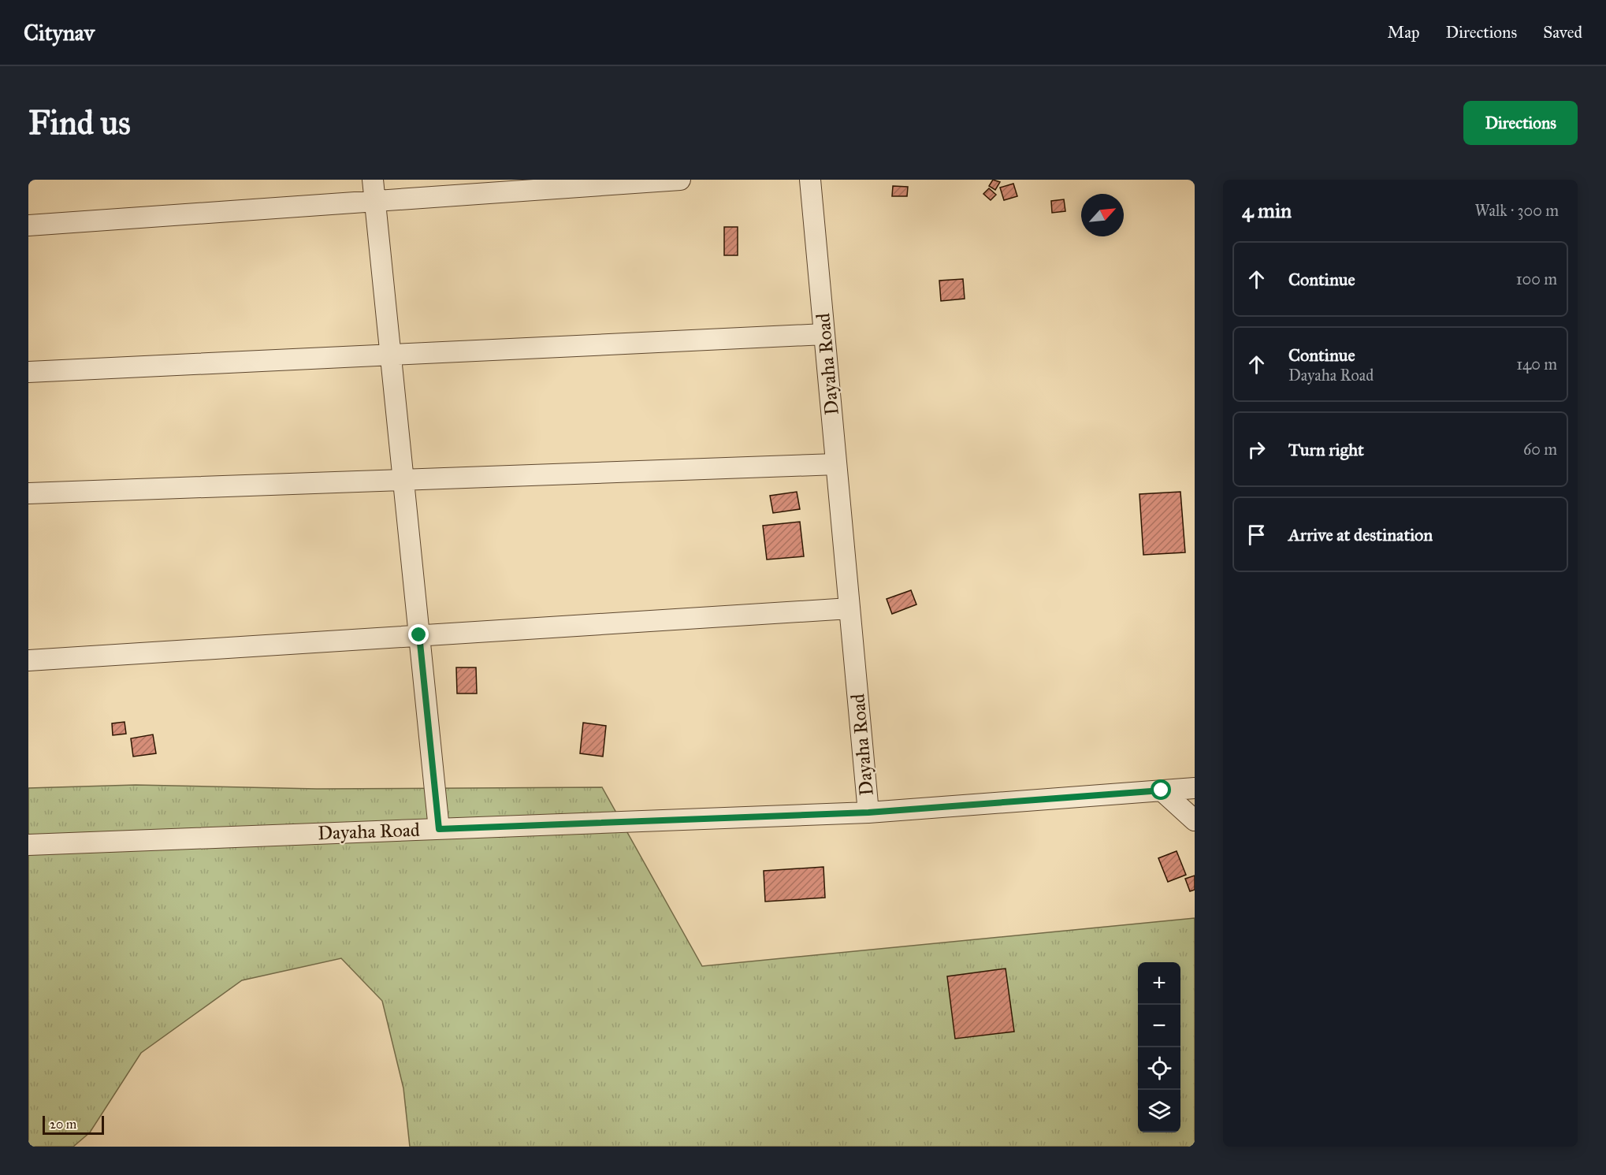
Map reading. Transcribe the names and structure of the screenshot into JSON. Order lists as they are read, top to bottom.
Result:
{
  "streets": {
    "street": ["Dayaha Road"]
  },
  "scale_bar": "20 m",
  "north": "top right",
  "page": {
    "header": "Citynav",
    "nav": ["Map", "Directions", "Saved"],
    "buttons": "Directions",
    "title": "Find us",
    "heading": ["4 min", "Walk · 300 m"],
    "list": [
      ["Continue", "100 m"],
      ["Continue", "Dayaha Road", "140 m"],
      ["Turn right", "60 m"],
      "Arrive at destination"
    ],
    "map_buttons": ["+", "−"],
    "scale": "20 m"
  }
}
